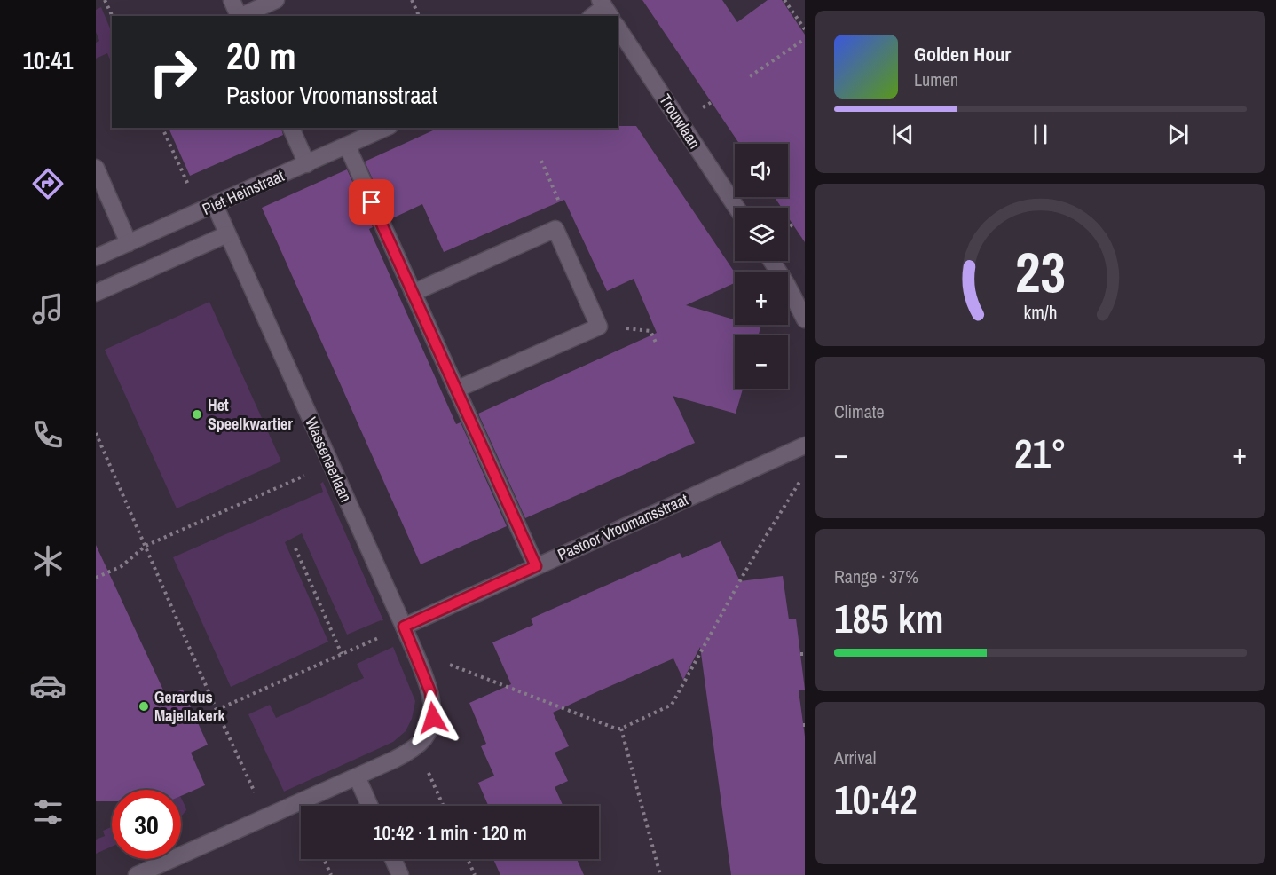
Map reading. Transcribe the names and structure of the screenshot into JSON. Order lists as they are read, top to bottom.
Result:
{
  "streets": {
    "street": [
      "Trouwlaan",
      "Piet Heinstraat",
      "Wassenaerlaan",
      "Pastoor Vroomansstraat"
    ]
  },
  "crossings": [
    ["Piet Heinstraat", "Wassenaerlaan"],
    ["Wassenaerlaan", "Pastoor Vroomansstraat"]
  ],
  "places": ["Het Speelkwartier", "Gerardus Majellakerk"],
  "page": {
    "tabs": "10:41",
    "turn": ["20 m", "Pastoor Vroomansstraat"],
    "song": ["Golden Hour", "Lumen"],
    "map_buttons": ["+", "−"],
    "tile": [
      "Climate",
      ["Range · 37%", "185 km"],
      ["Arrival", "10:42"]
    ],
    "heat": ["−", "21°", "+"],
    "limit": "30",
    "trip": "10:42 · 1 min · 120 m",
    "gauge": ["23", "km/h"]
  }
}
